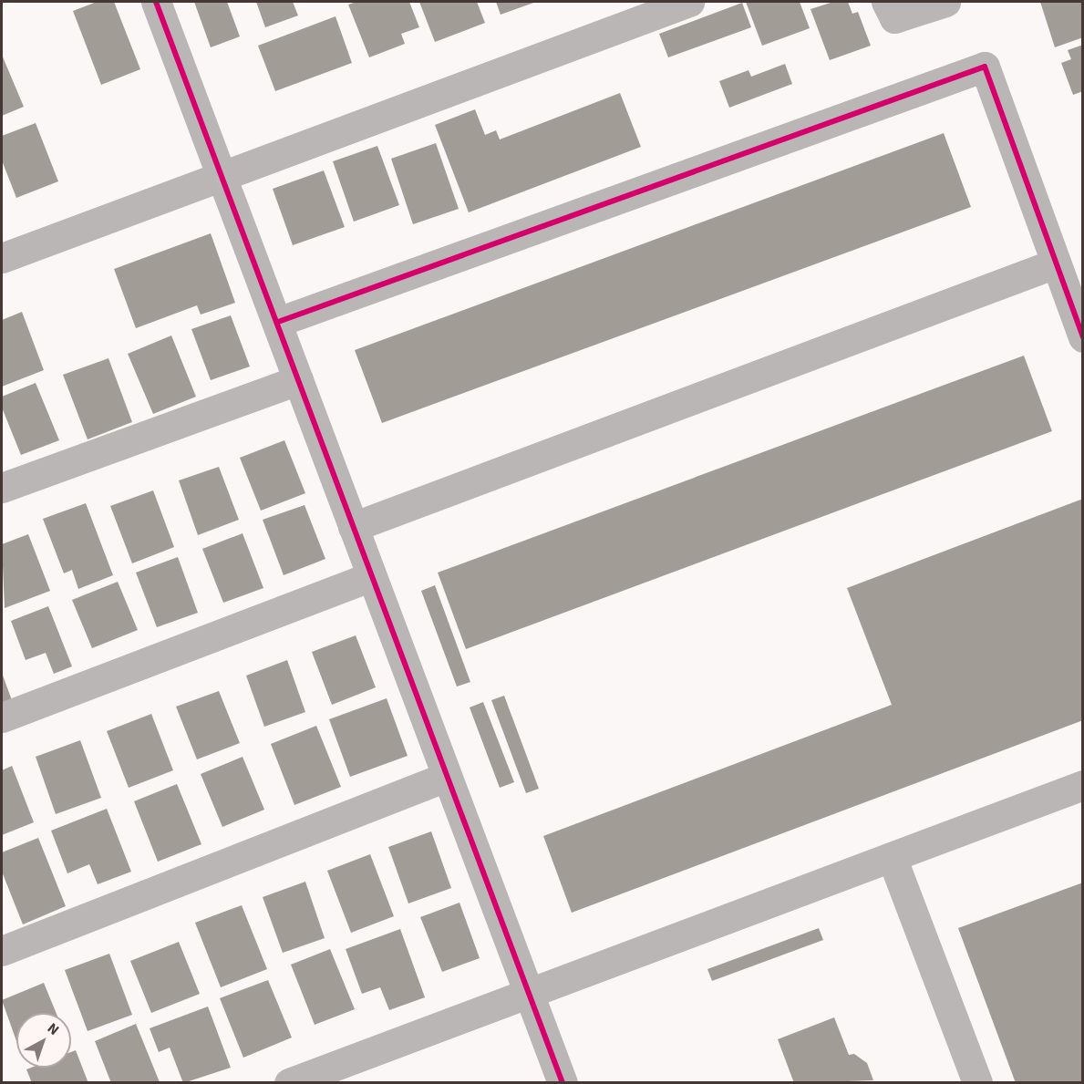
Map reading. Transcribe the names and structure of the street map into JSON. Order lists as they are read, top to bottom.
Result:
{
  "north": "top right"
}
